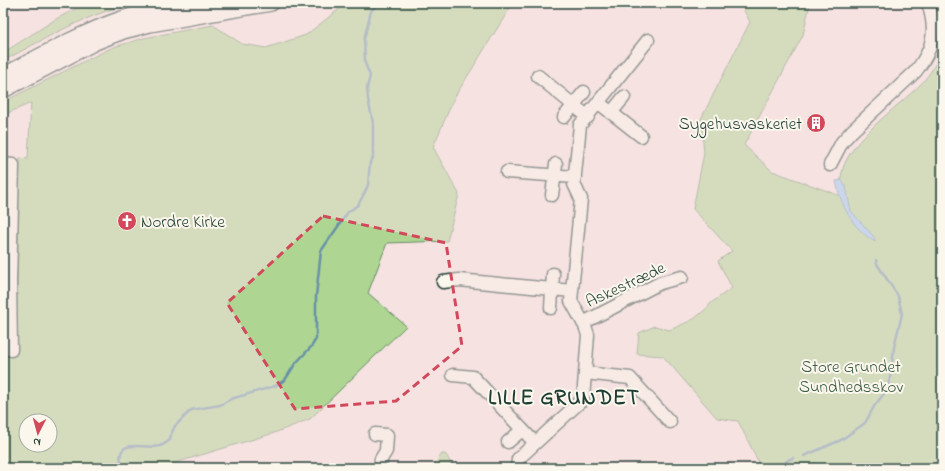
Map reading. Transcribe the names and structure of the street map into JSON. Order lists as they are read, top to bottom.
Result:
{
  "streets": {
    "street": ["Askestræde"]
  },
  "districts": ["LILLE GRUNDET"],
  "parks": ["Store Grundet Sundhedsskov"],
  "places": {
    "building": ["Sygehusvaskeriet"],
    "church": ["Nordre Kirke"]
  },
  "north": "bottom"
}
